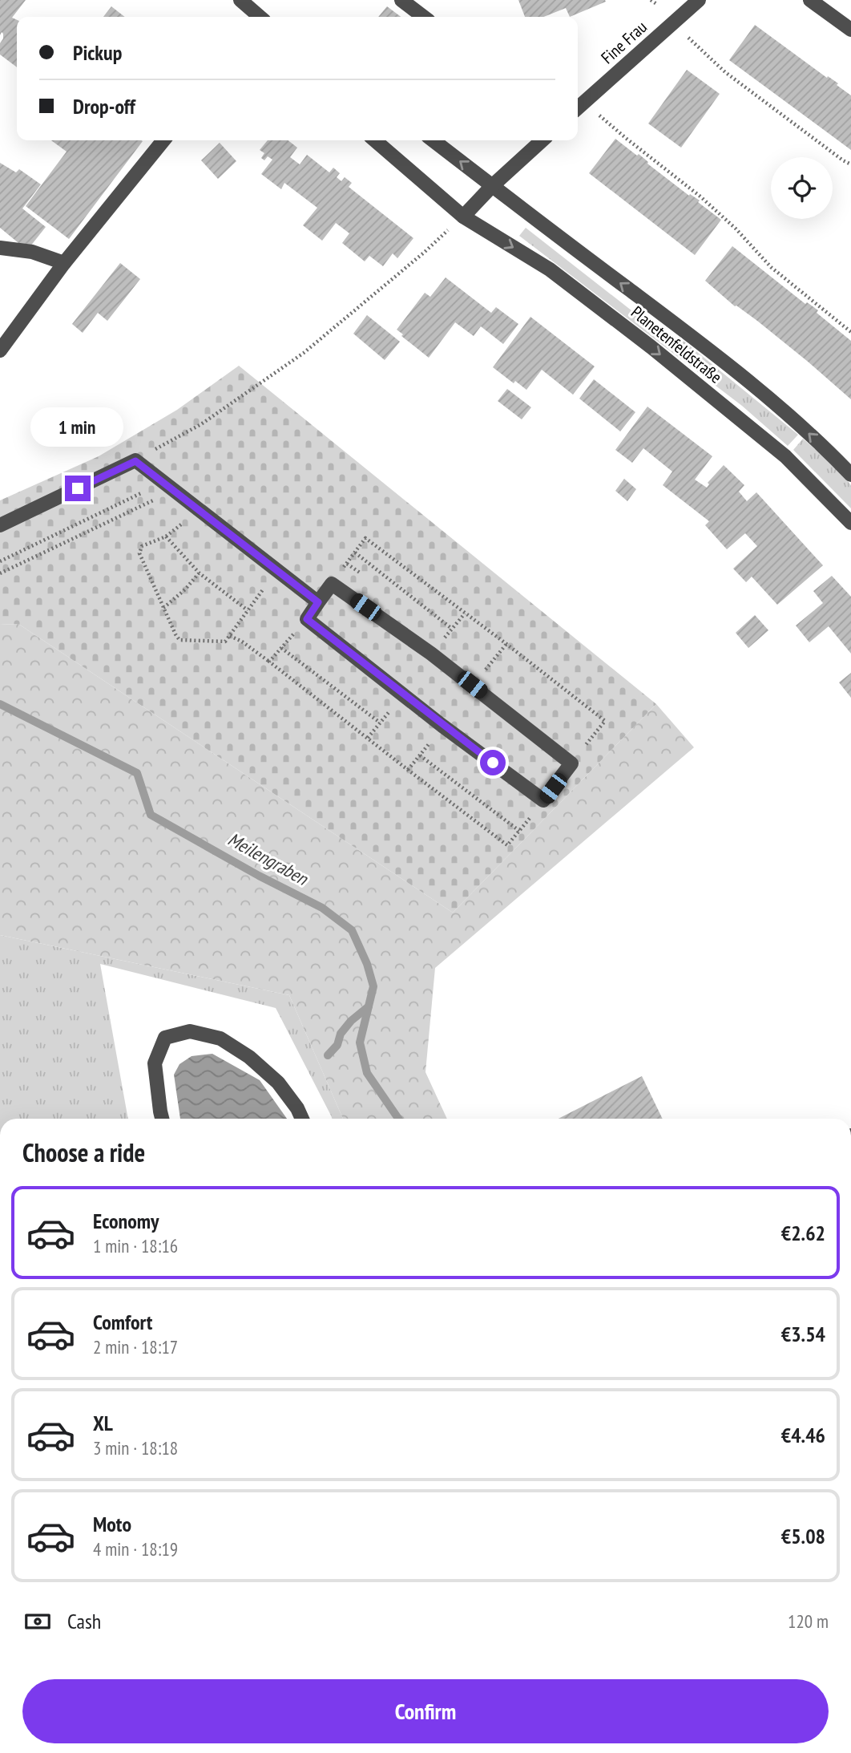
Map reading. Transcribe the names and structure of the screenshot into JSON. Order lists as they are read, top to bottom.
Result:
{
  "streets": {
    "street": ["Fine Frau", "Planetenfeldstraße"]
  },
  "water": ["Meilengraben"],
  "page": {
    "banner": ["Pickup", "Drop-off"],
    "bubble": "1 min",
    "heading": "Choose a ride",
    "list": [
      {
        "name": "Economy",
        "note": "1 min · 18:16",
        "value": "€2.62"
      },
      {
        "name": "Comfort",
        "note": "2 min · 18:17",
        "value": "€3.54"
      },
      {
        "name": "XL",
        "note": "3 min · 18:18",
        "value": "€4.46"
      },
      {
        "name": "Moto",
        "note": "4 min · 18:19",
        "value": "€5.08"
      }
    ],
    "pay": ["Cash", "120 m"],
    "buttons": "Confirm"
  }
}
